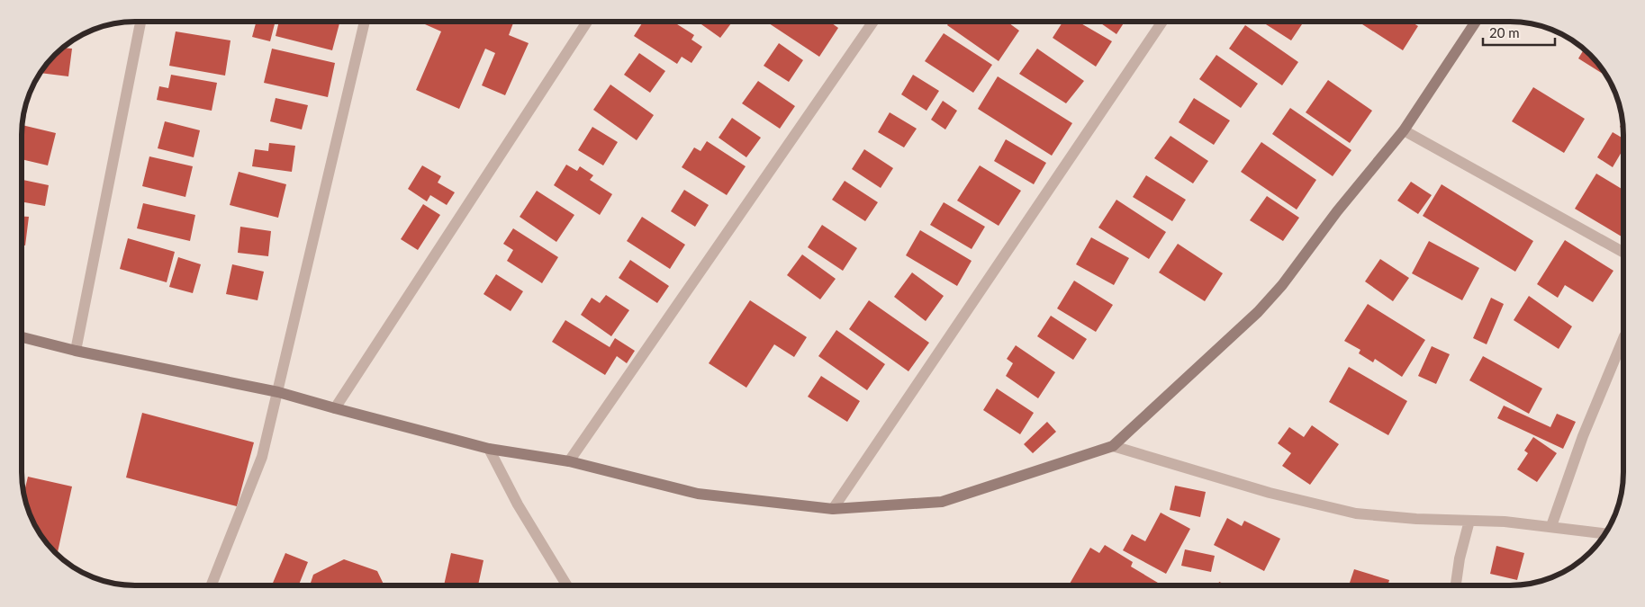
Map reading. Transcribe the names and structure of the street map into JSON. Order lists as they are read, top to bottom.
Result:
{
  "scale_bar": "20 m"
}
